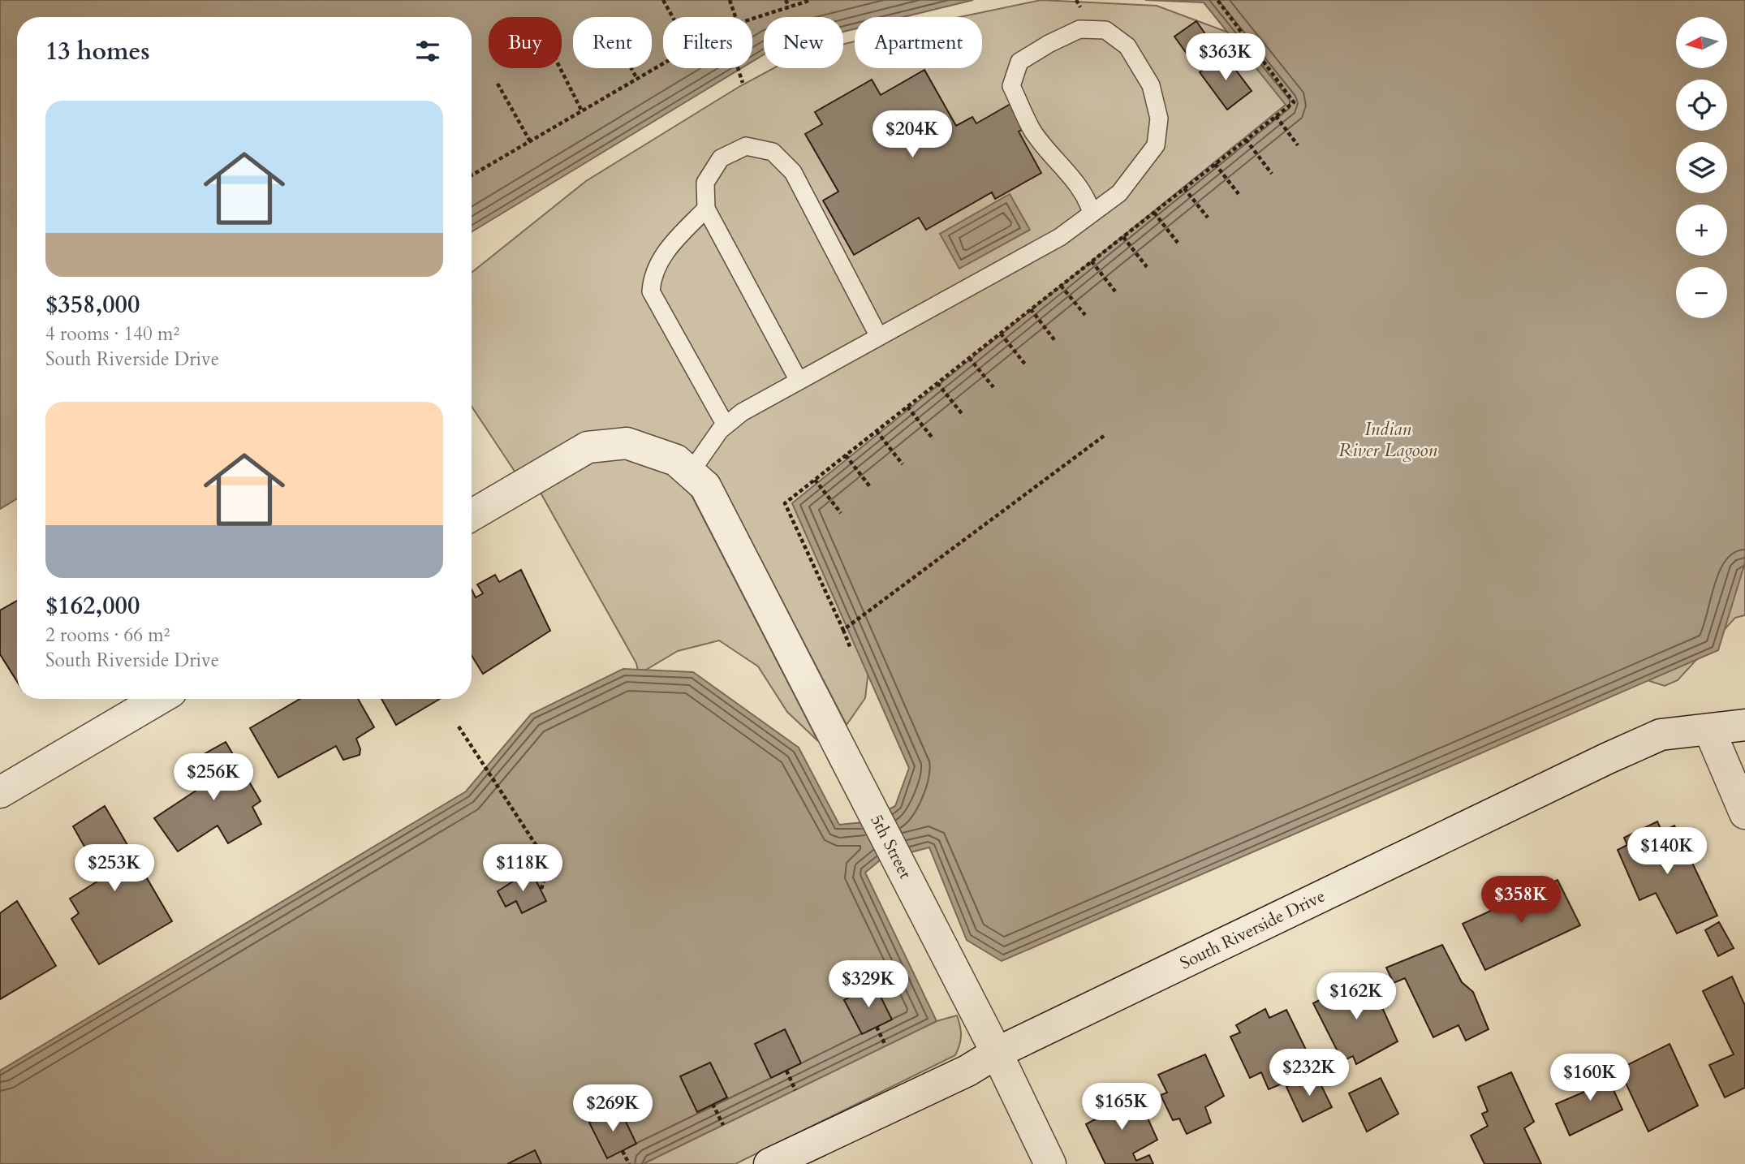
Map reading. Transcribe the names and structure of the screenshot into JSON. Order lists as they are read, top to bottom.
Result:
{
  "streets": {
    "street": ["5th Street", "South Riverside Drive"]
  },
  "crossings": [
    ["5th Street", "South Riverside Drive"]
  ],
  "water": ["Indian River Lagoon"],
  "north": "left",
  "page": {
    "map_buttons": ["+", "−"],
    "chip": [
      "Buy",
      "Rent",
      "Filters",
      "New",
      "Apartment"
    ],
    "heading": "13 homes",
    "price": [
      "$363K",
      "$204K",
      "$256K",
      "$140K",
      "$253K",
      "$118K",
      "$358K",
      "$329K",
      "$162K",
      "$232K",
      "$160K",
      "$165K",
      "$269K"
    ],
    "list": [
      {
        "name": "$358,000",
        "note": "4 rooms · 140 m² · South Riverside Drive"
      },
      {
        "name": "$162,000",
        "note": "2 rooms · 66 m² · South Riverside Drive"
      }
    ]
  }
}
